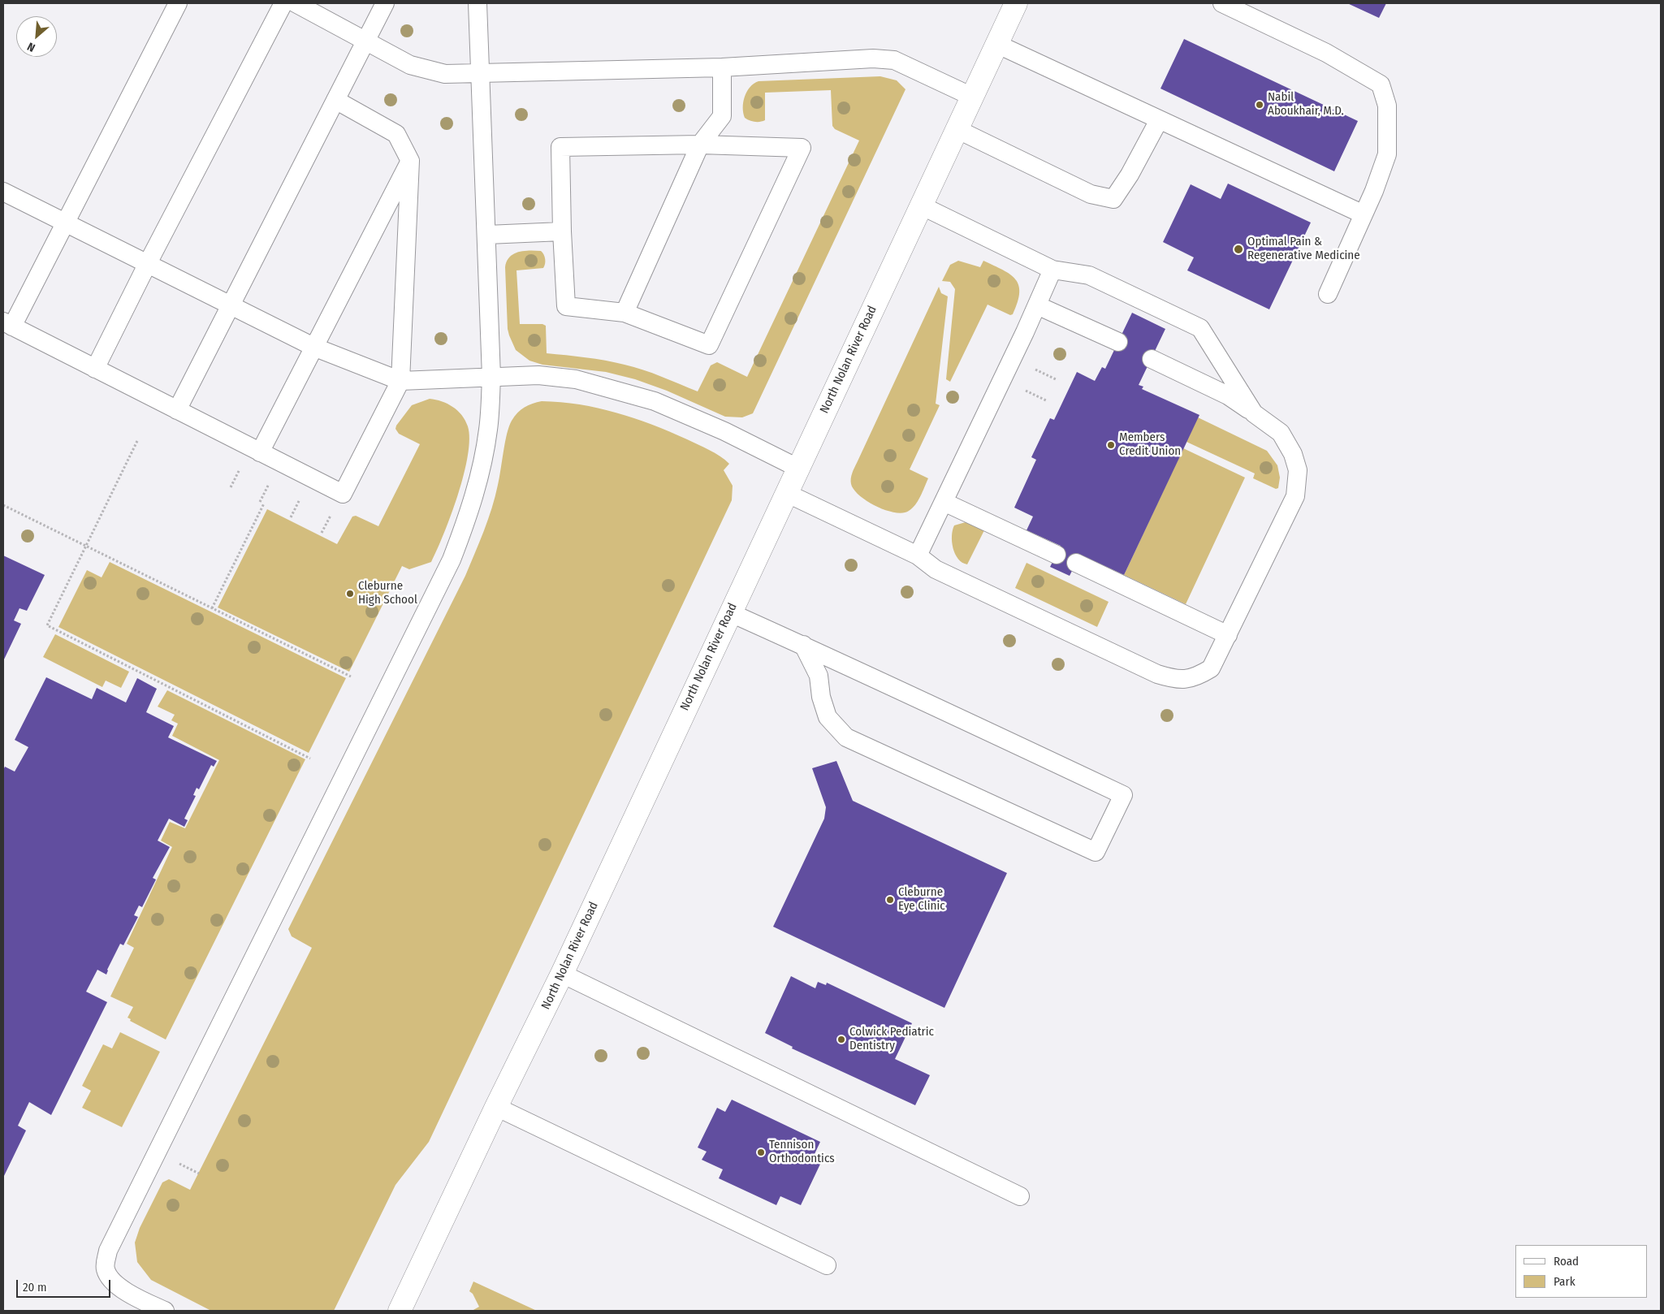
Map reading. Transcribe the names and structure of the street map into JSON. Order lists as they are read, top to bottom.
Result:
{
  "streets": {
    "main road": ["North Nolan River Road"]
  },
  "places": [
    "Nabil Aboukhair, M.D.",
    "Optimal Pain & Regenerative Medicine",
    "Members Credit Union",
    "Cleburne High School",
    "Cleburne Eye Clinic",
    "Colwick Pediatric Dentistry",
    "Tennison Orthodontics"
  ],
  "legend": ["Road", "Park"],
  "scale_bar": "20 m",
  "north": "bottom left"
}
